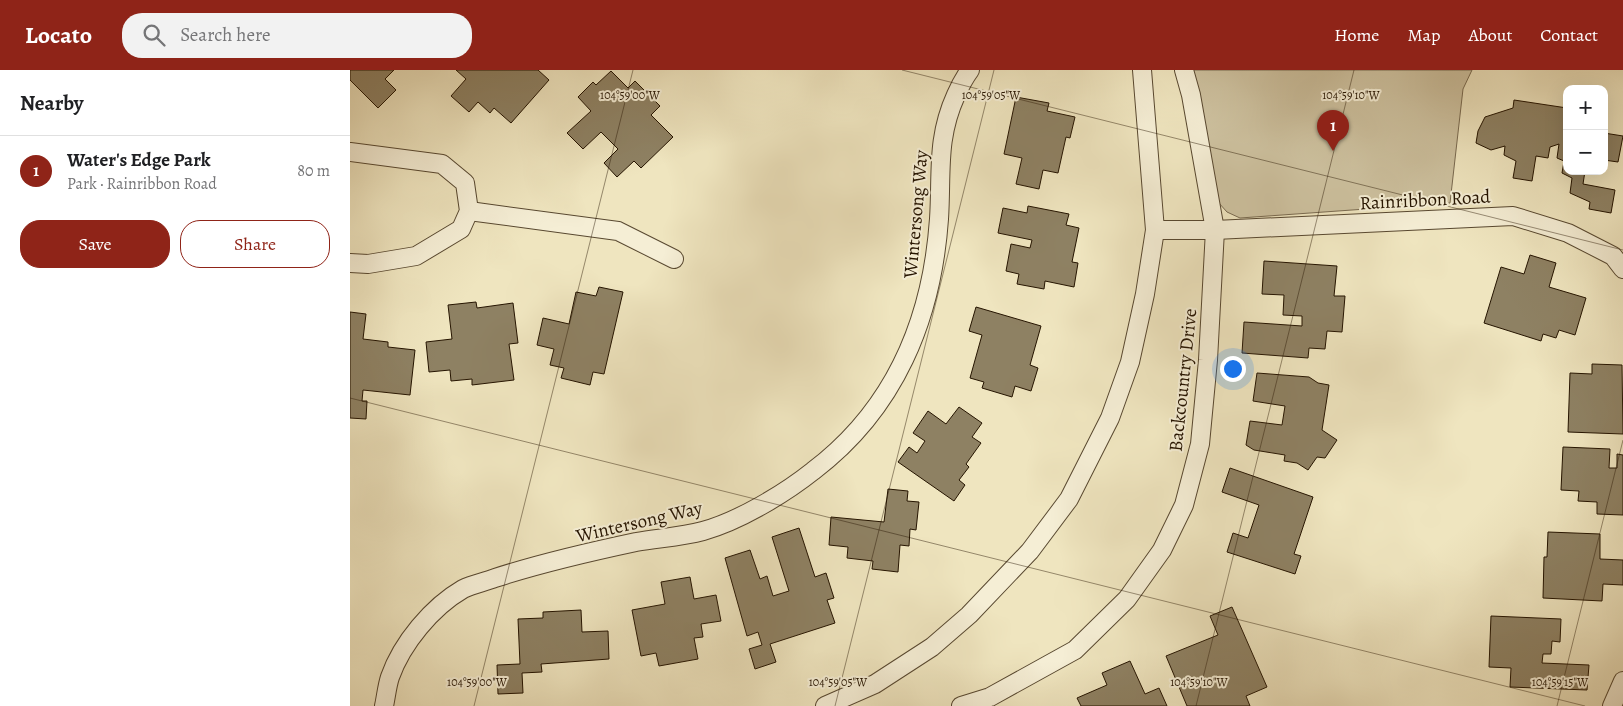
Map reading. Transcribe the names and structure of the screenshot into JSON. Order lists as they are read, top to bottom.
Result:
{
  "streets": {
    "street": ["Rainribbon Road", "Wintersong Way", "Backcountry Drive"]
  },
  "crossings": [
    ["Rainribbon Road", "Backcountry Drive"]
  ],
  "page": {
    "header": "Locato",
    "search": "Search here",
    "nav": [
      "Home",
      "Map",
      "About",
      "Contact"
    ],
    "heading": "Nearby",
    "map_buttons": ["+", "−"],
    "pins": "1",
    "list": [
      {
        "mark": "1",
        "name": "Water's Edge Park",
        "note": "Park · Rainribbon Road",
        "value": "80 m"
      }
    ],
    "buttons": ["Save", "Share"]
  },
  "coordinates": [
    "104°59'00\"W",
    "104°59'05\"W",
    "104°59'10\"W",
    "104°59'15\"W"
  ]
}
